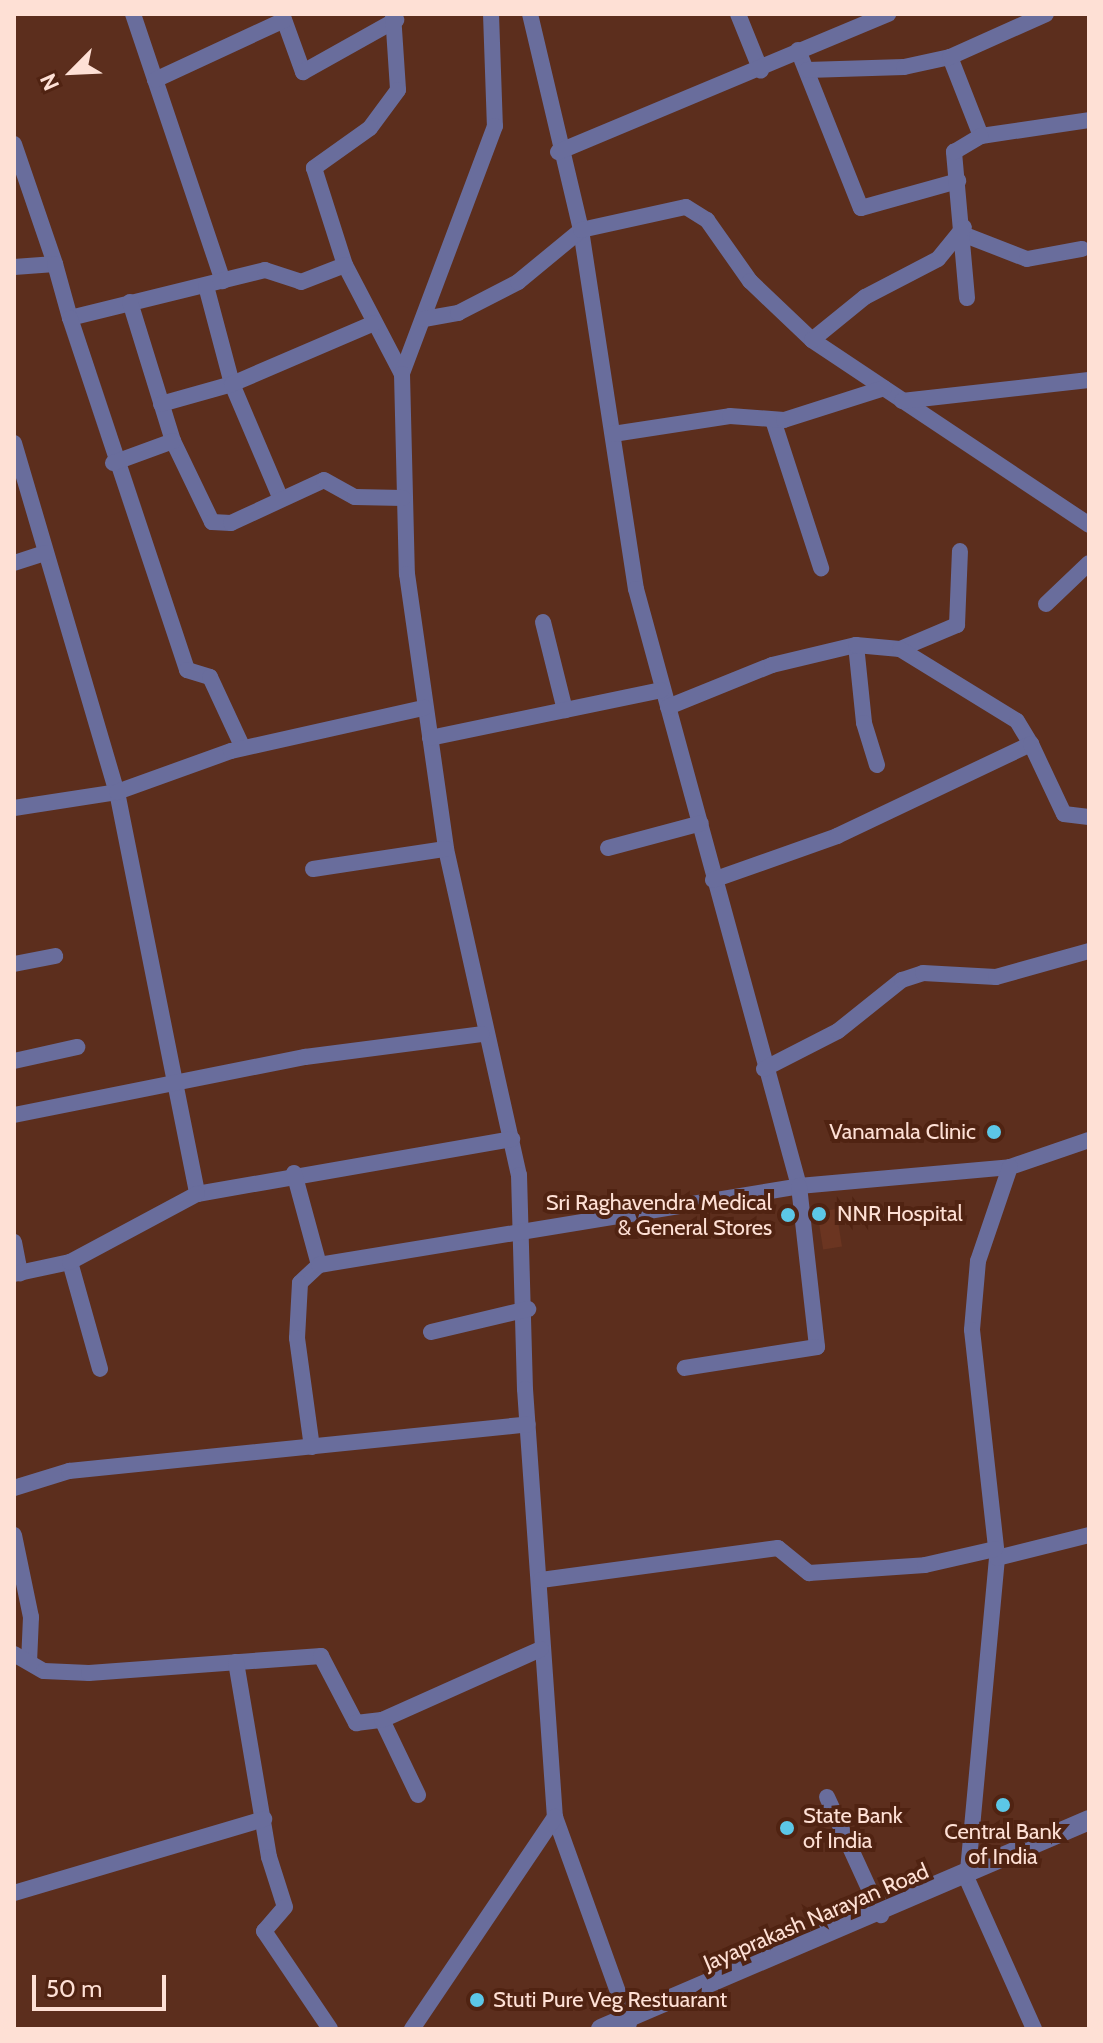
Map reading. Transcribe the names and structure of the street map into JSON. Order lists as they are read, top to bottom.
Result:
{
  "streets": {
    "street": ["Jayaprakash Narayan Road"]
  },
  "places": [
    "Vanamala Clinic",
    "NNR Hospital",
    "Sri Raghavendra Medical & General Stores",
    "Central Bank of India",
    "State Bank of India",
    "Stuti Pure Veg Restuarant"
  ],
  "scale_bar": "50 m",
  "north": "bottom left"
}
